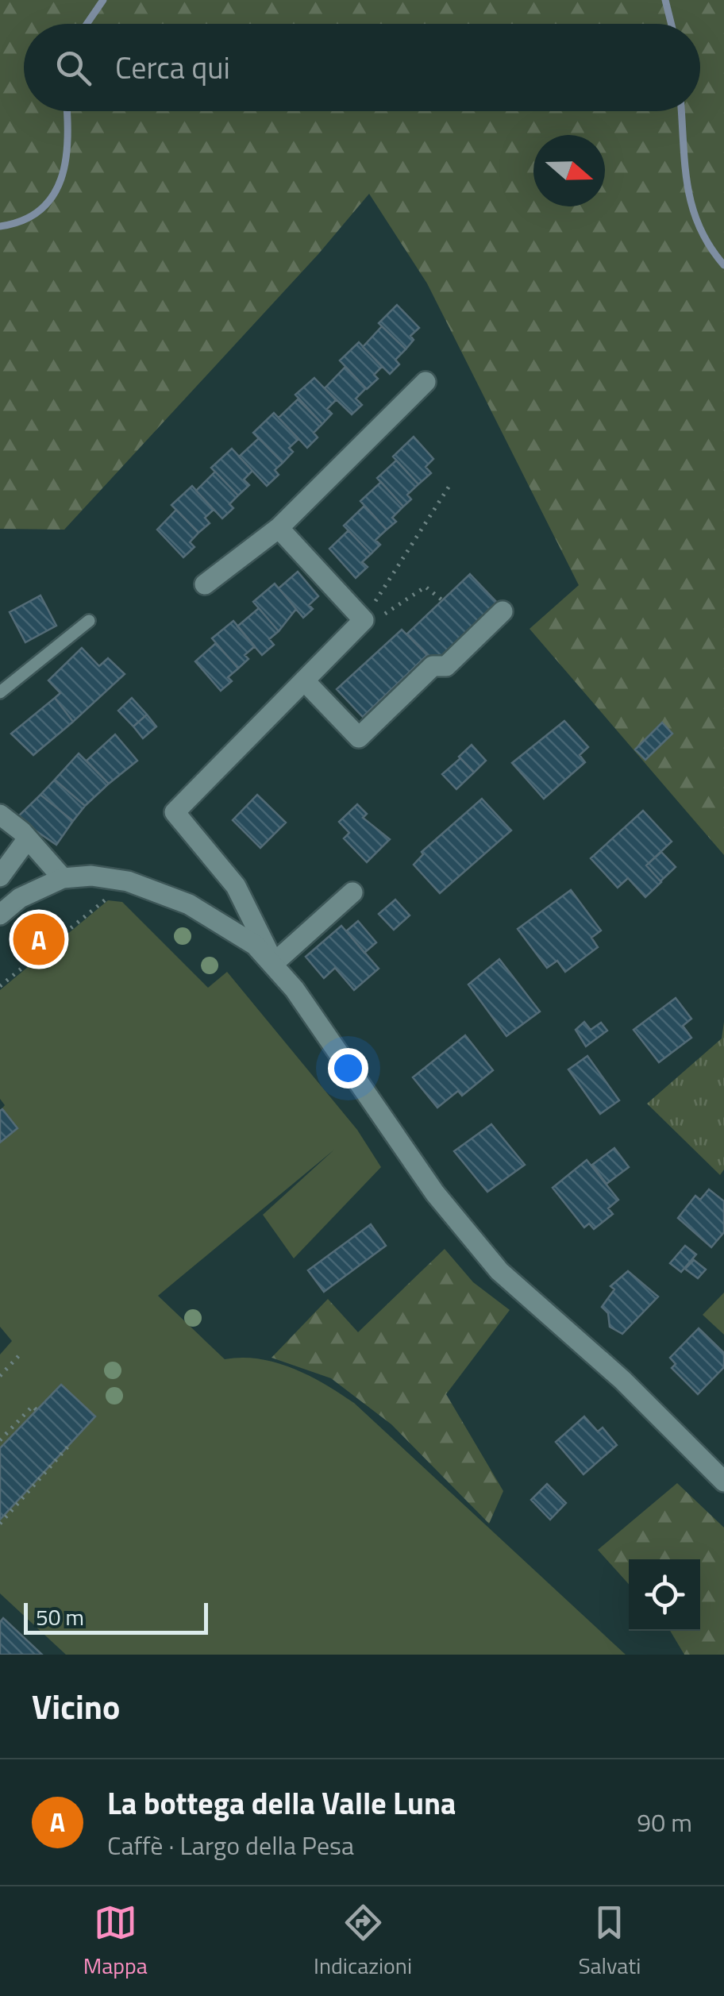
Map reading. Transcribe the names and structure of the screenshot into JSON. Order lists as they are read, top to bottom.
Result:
{
  "scale_bar": "50 m",
  "north": "right",
  "page": {
    "search": "Cerca qui",
    "pins": "A",
    "scale": "50 m",
    "heading": "Vicino",
    "list": [
      {
        "mark": "A",
        "name": "La bottega della Valle Luna",
        "note": "Caffè · Largo della Pesa",
        "value": "90 m"
      }
    ],
    "nav": ["Mappa", "Indicazioni", "Salvati"]
  }
}
